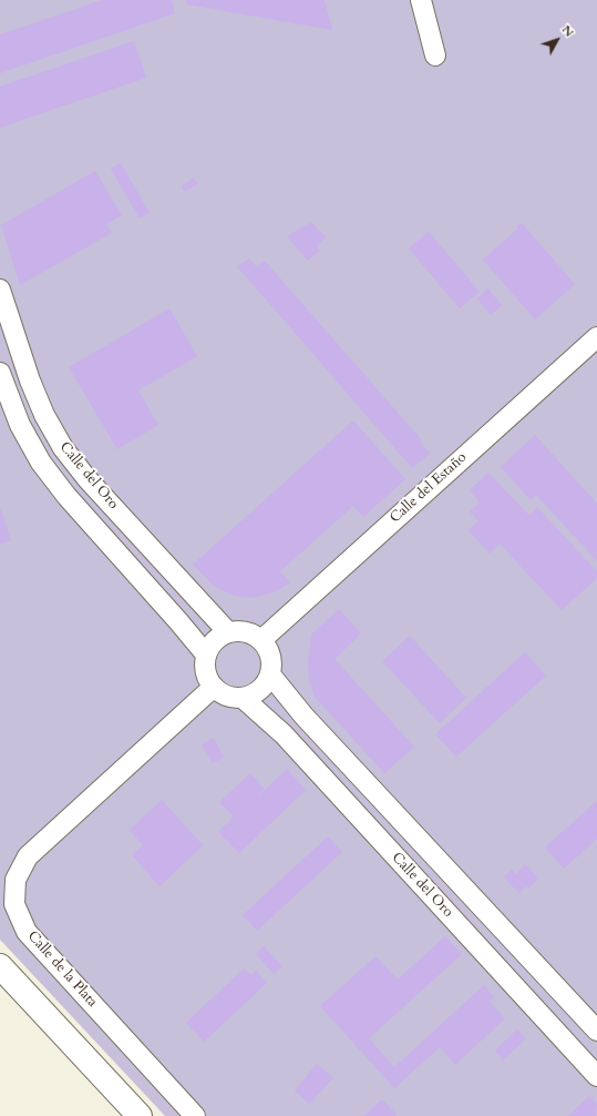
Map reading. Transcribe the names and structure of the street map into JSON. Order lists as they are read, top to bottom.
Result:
{
  "streets": {
    "street": ["Calle del Oro", "Calle del Estaño", "Calle de la Plata"]
  },
  "crossings": [
    ["Calle del Oro", "Calle del Estaño"],
    ["Calle del Oro", "Calle de la Plata"],
    ["Calle del Estaño", "Calle de la Plata"]
  ],
  "north": "top right"
}
